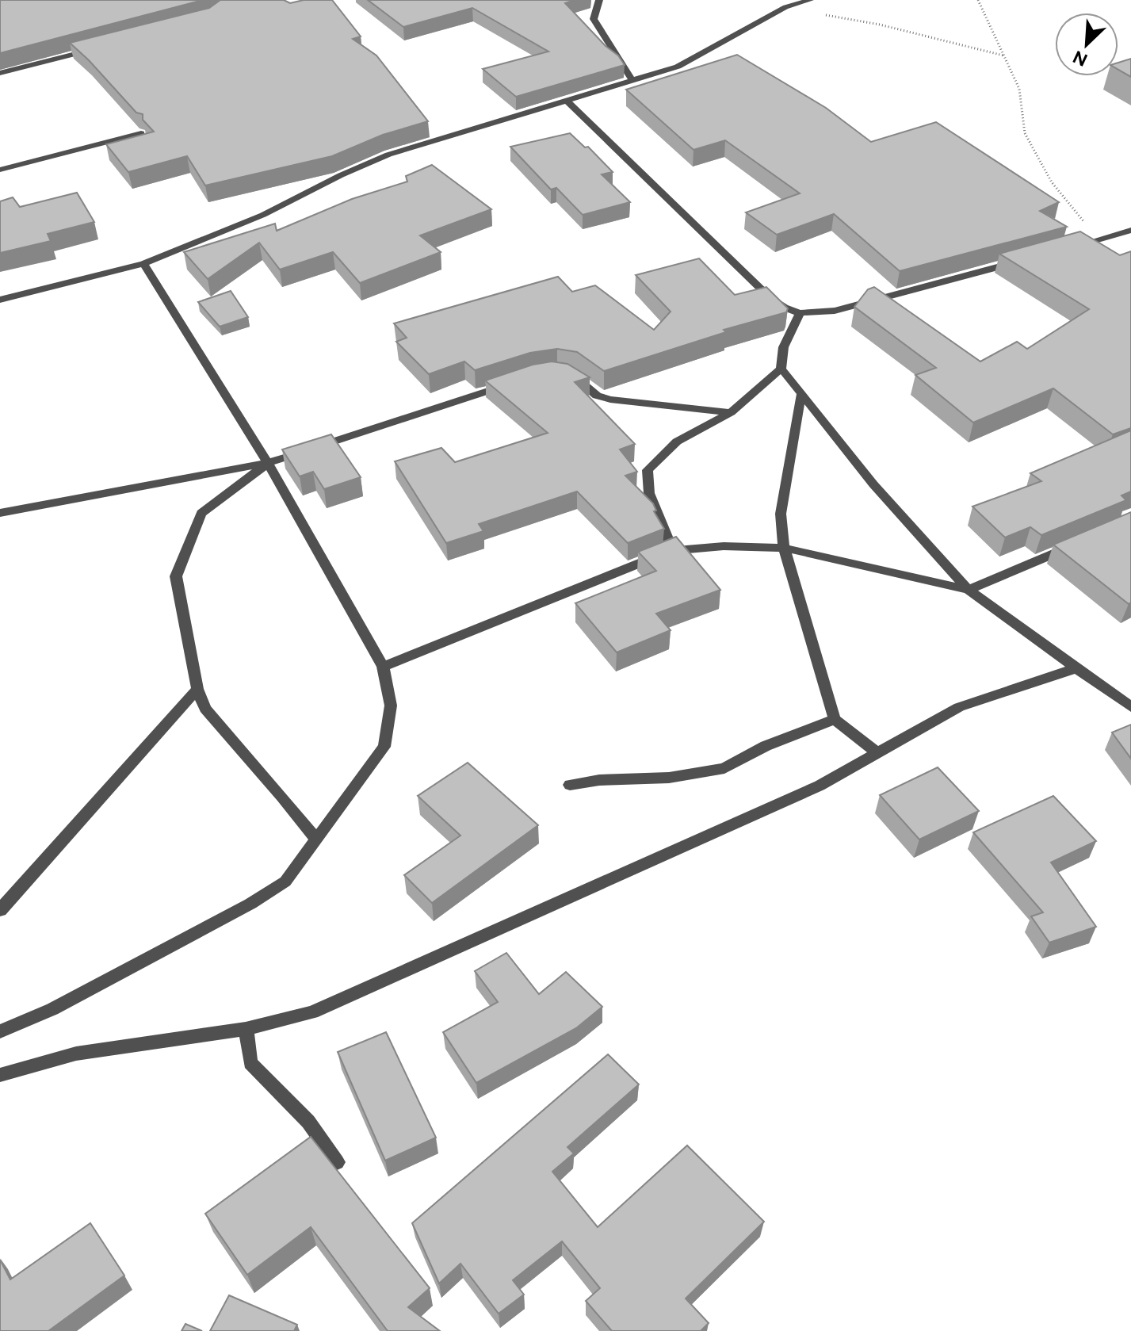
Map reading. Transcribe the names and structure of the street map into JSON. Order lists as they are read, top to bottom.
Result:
{
  "north": "bottom left"
}
